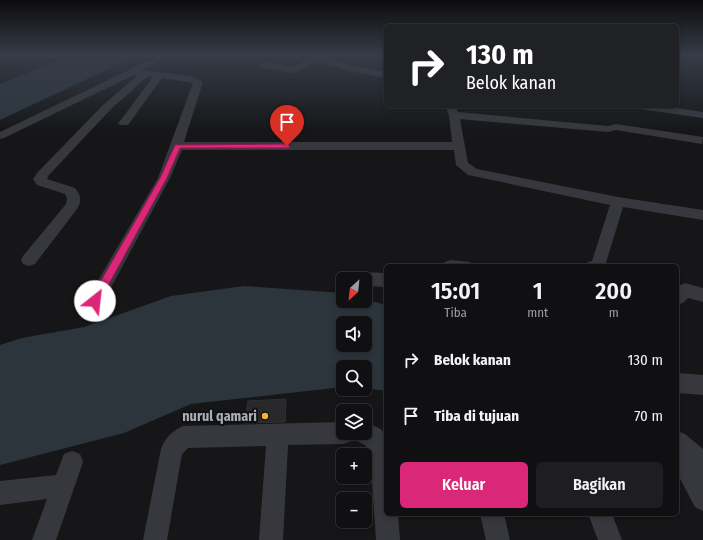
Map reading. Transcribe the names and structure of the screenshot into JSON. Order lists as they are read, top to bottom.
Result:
{
  "places": ["nurul qamari"],
  "north": "bottom left",
  "page": {
    "turn": ["130 m", "Belok kanan"],
    "eta": [
      "15:01",
      "Tiba",
      "1",
      "mnt",
      "200",
      "m"
    ],
    "map_buttons": ["+", "−"],
    "list": [
      {
        "name": "Belok kanan",
        "value": "130 m"
      },
      {
        "name": "Tiba di tujuan",
        "value": "70 m"
      }
    ],
    "buttons": ["Keluar", "Bagikan"]
  }
}
